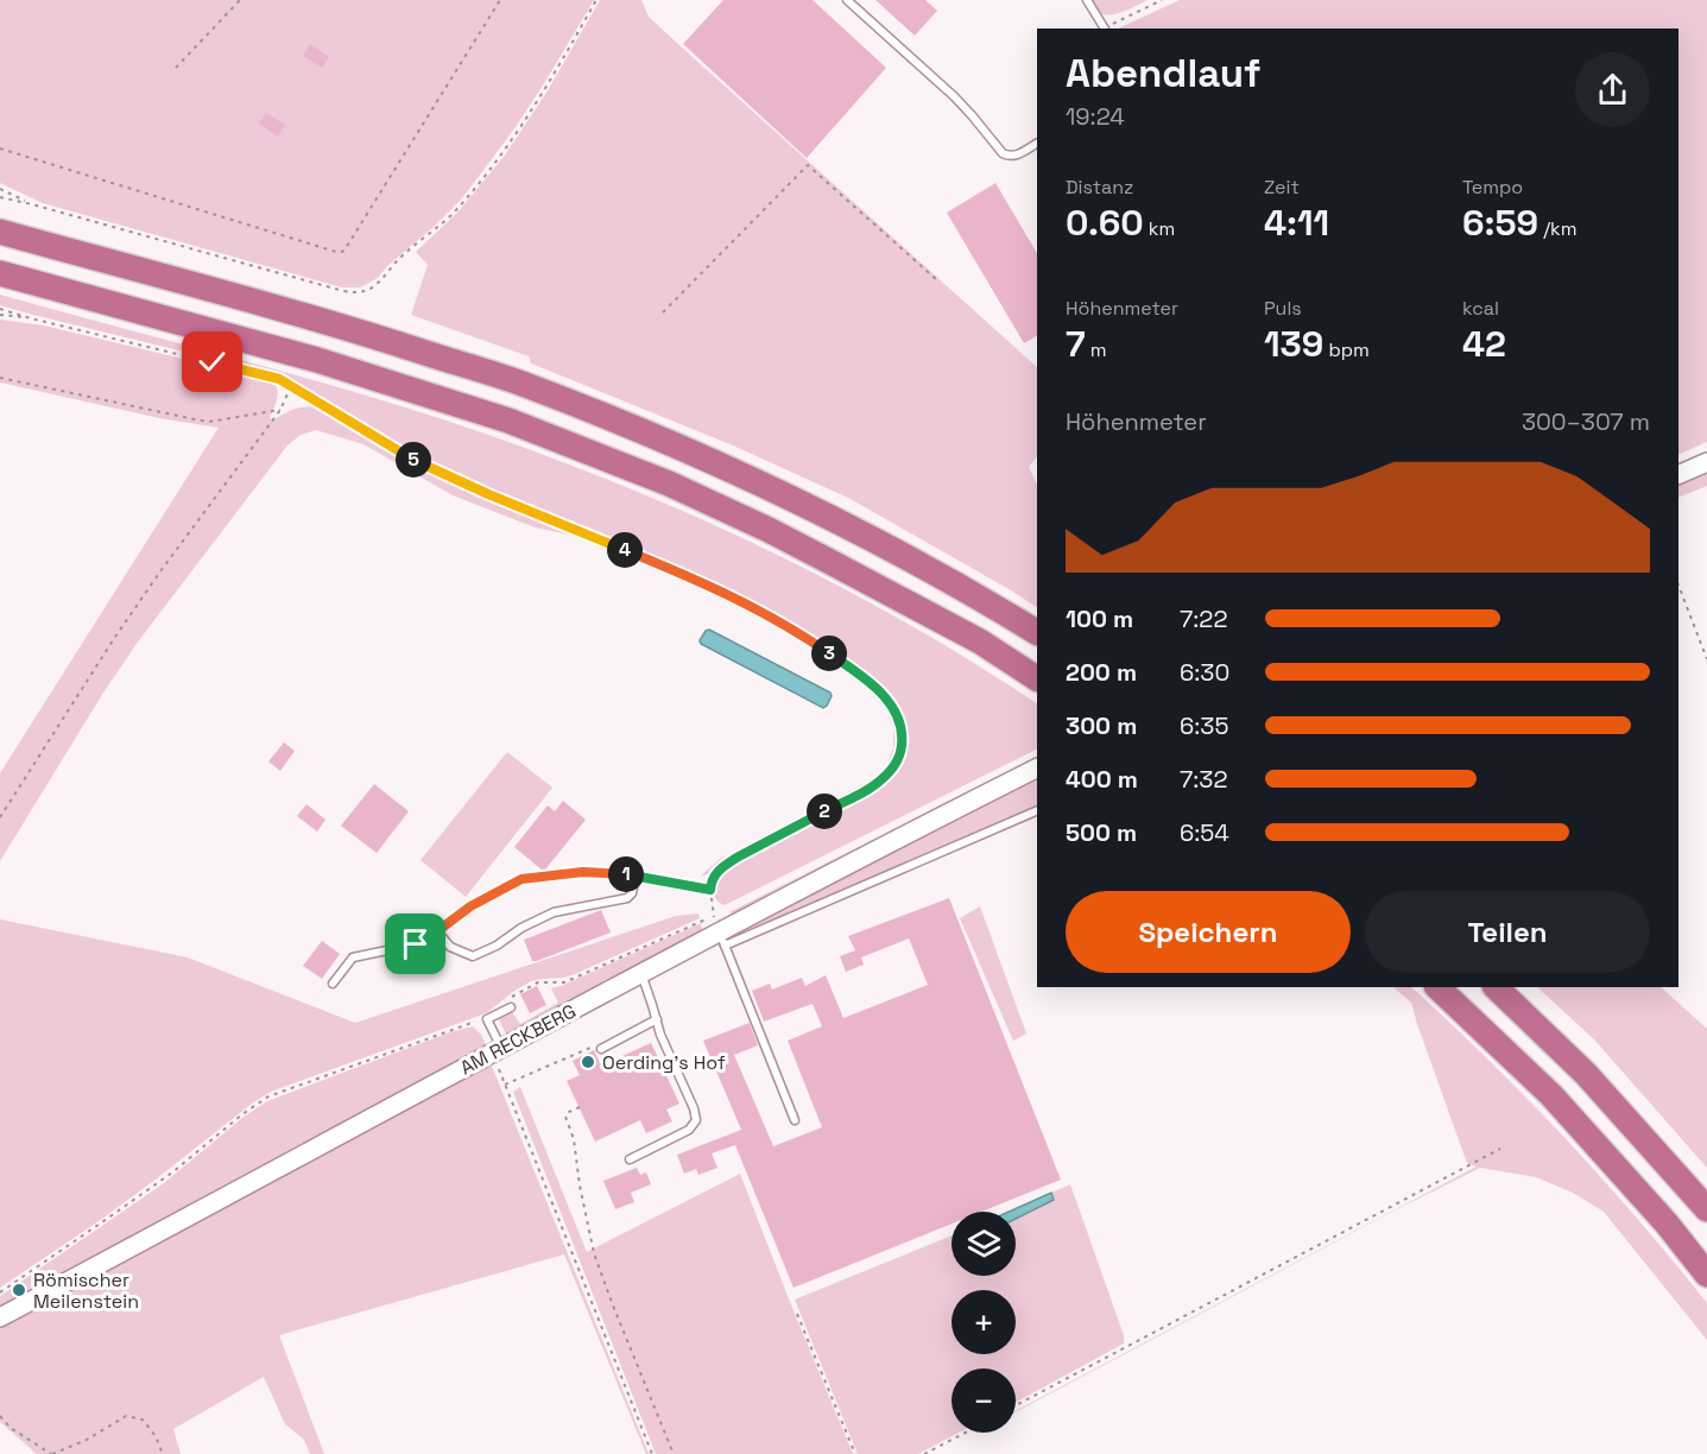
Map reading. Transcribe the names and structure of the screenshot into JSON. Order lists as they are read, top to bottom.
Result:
{
  "streets": {
    "street": ["AM RECKBERG"]
  },
  "places": ["Oerding's Hof", "Römischer Meilenstein"],
  "page": {
    "heading": ["Abendlauf", "19:24"],
    "stats": [
      ["Distanz", "0.60 km"],
      ["Zeit", "4:11"],
      ["Tempo", "6:59 /km"],
      ["Höhenmeter", "7 m"],
      ["Puls", "139 bpm"],
      ["kcal", "42"]
    ],
    "chart": ["Höhenmeter", "300–307 m"],
    "pins": [
      "5",
      "4",
      "3",
      "2",
      "1"
    ],
    "list": [
      {
        "name": "100 m",
        "note": "7:22"
      },
      {
        "name": "200 m",
        "note": "6:30"
      },
      {
        "name": "300 m",
        "note": "6:35"
      },
      {
        "name": "400 m",
        "note": "7:32"
      },
      {
        "name": "500 m",
        "note": "6:54"
      }
    ],
    "buttons": ["Speichern", "Teilen"],
    "map_buttons": ["+", "−"]
  }
}
